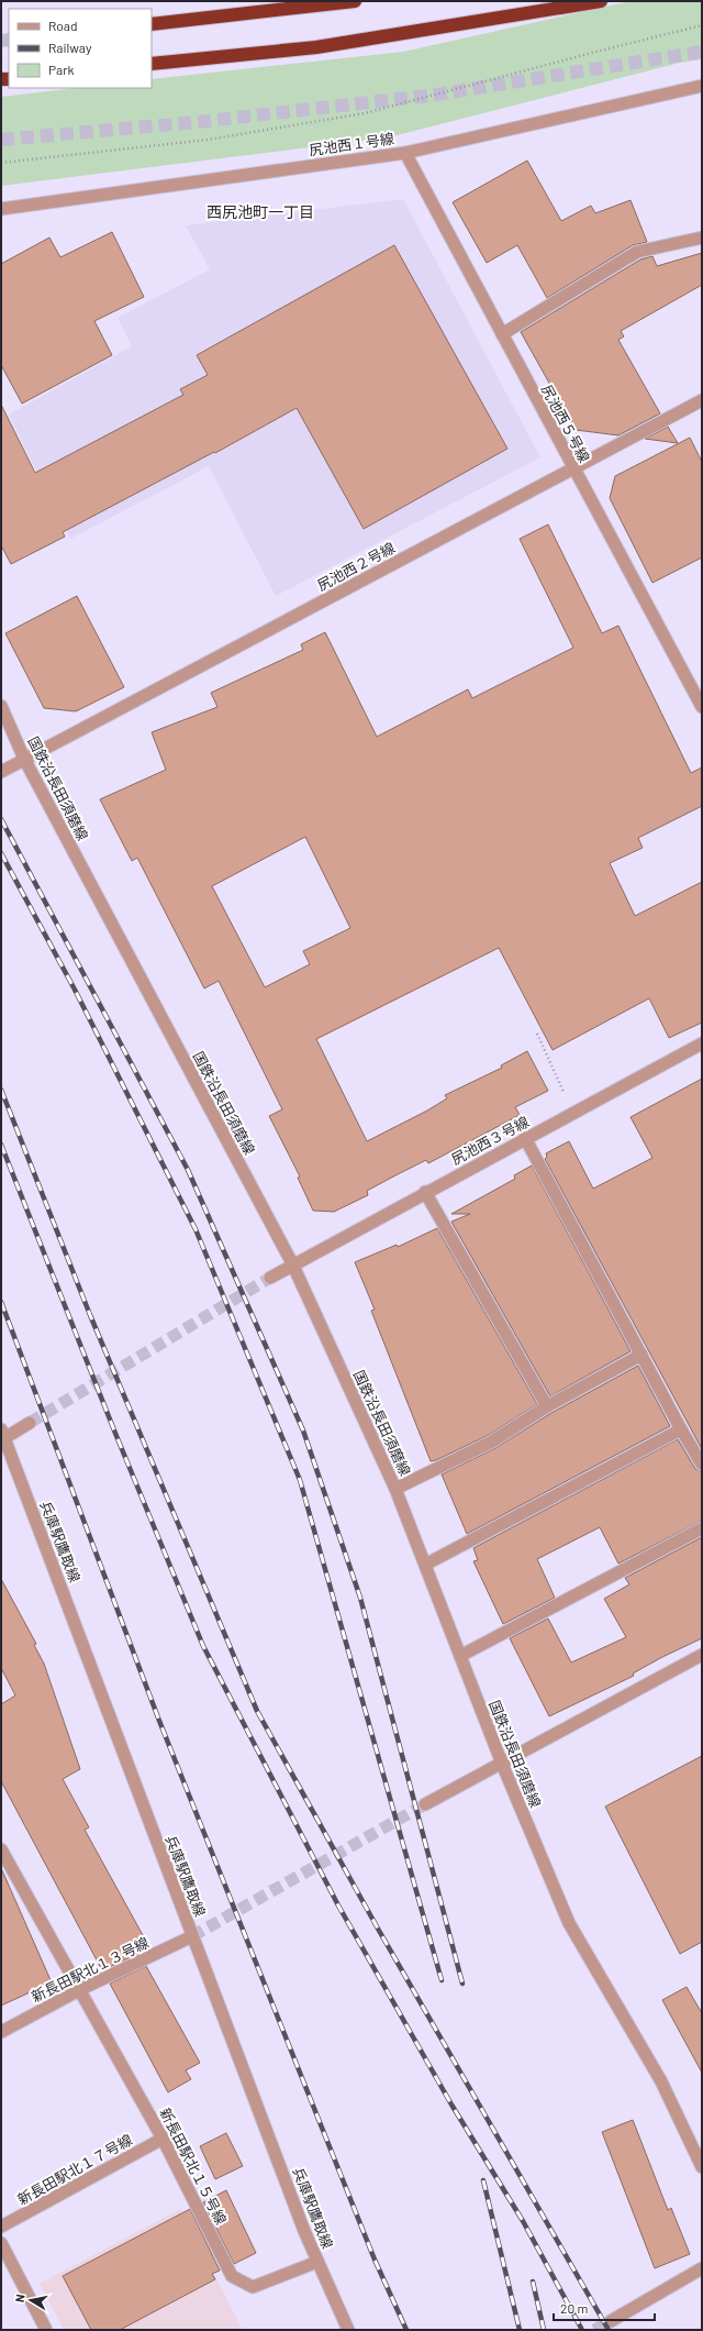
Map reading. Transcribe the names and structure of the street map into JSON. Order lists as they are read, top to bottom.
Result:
{
  "streets": {
    "street": [
      "尻池西１号線",
      "尻池西５号線",
      "尻池西２号線",
      "国鉄沿長田須磨線",
      "尻池西３号線",
      "兵庫駅鷹取線",
      "新長田駅北１３号線",
      "新長田駅北１５号線",
      "新長田駅北１７号線"
    ]
  },
  "crossings": [
    ["尻池西１号線", "尻池西５号線"],
    ["尻池西５号線", "尻池西２号線"],
    ["尻池西２号線", "国鉄沿長田須磨線"],
    ["国鉄沿長田須磨線", "尻池西３号線"],
    ["兵庫駅鷹取線", "新長田駅北１３号線"],
    ["兵庫駅鷹取線", "新長田駅北１５号線"],
    ["新長田駅北１３号線", "新長田駅北１５号線"],
    ["新長田駅北１５号線", "新長田駅北１７号線"]
  ],
  "districts": ["西尻池町一丁目"],
  "legend": ["Road", "Railway", "Park"],
  "scale_bar": "20 m",
  "north": "left"
}
